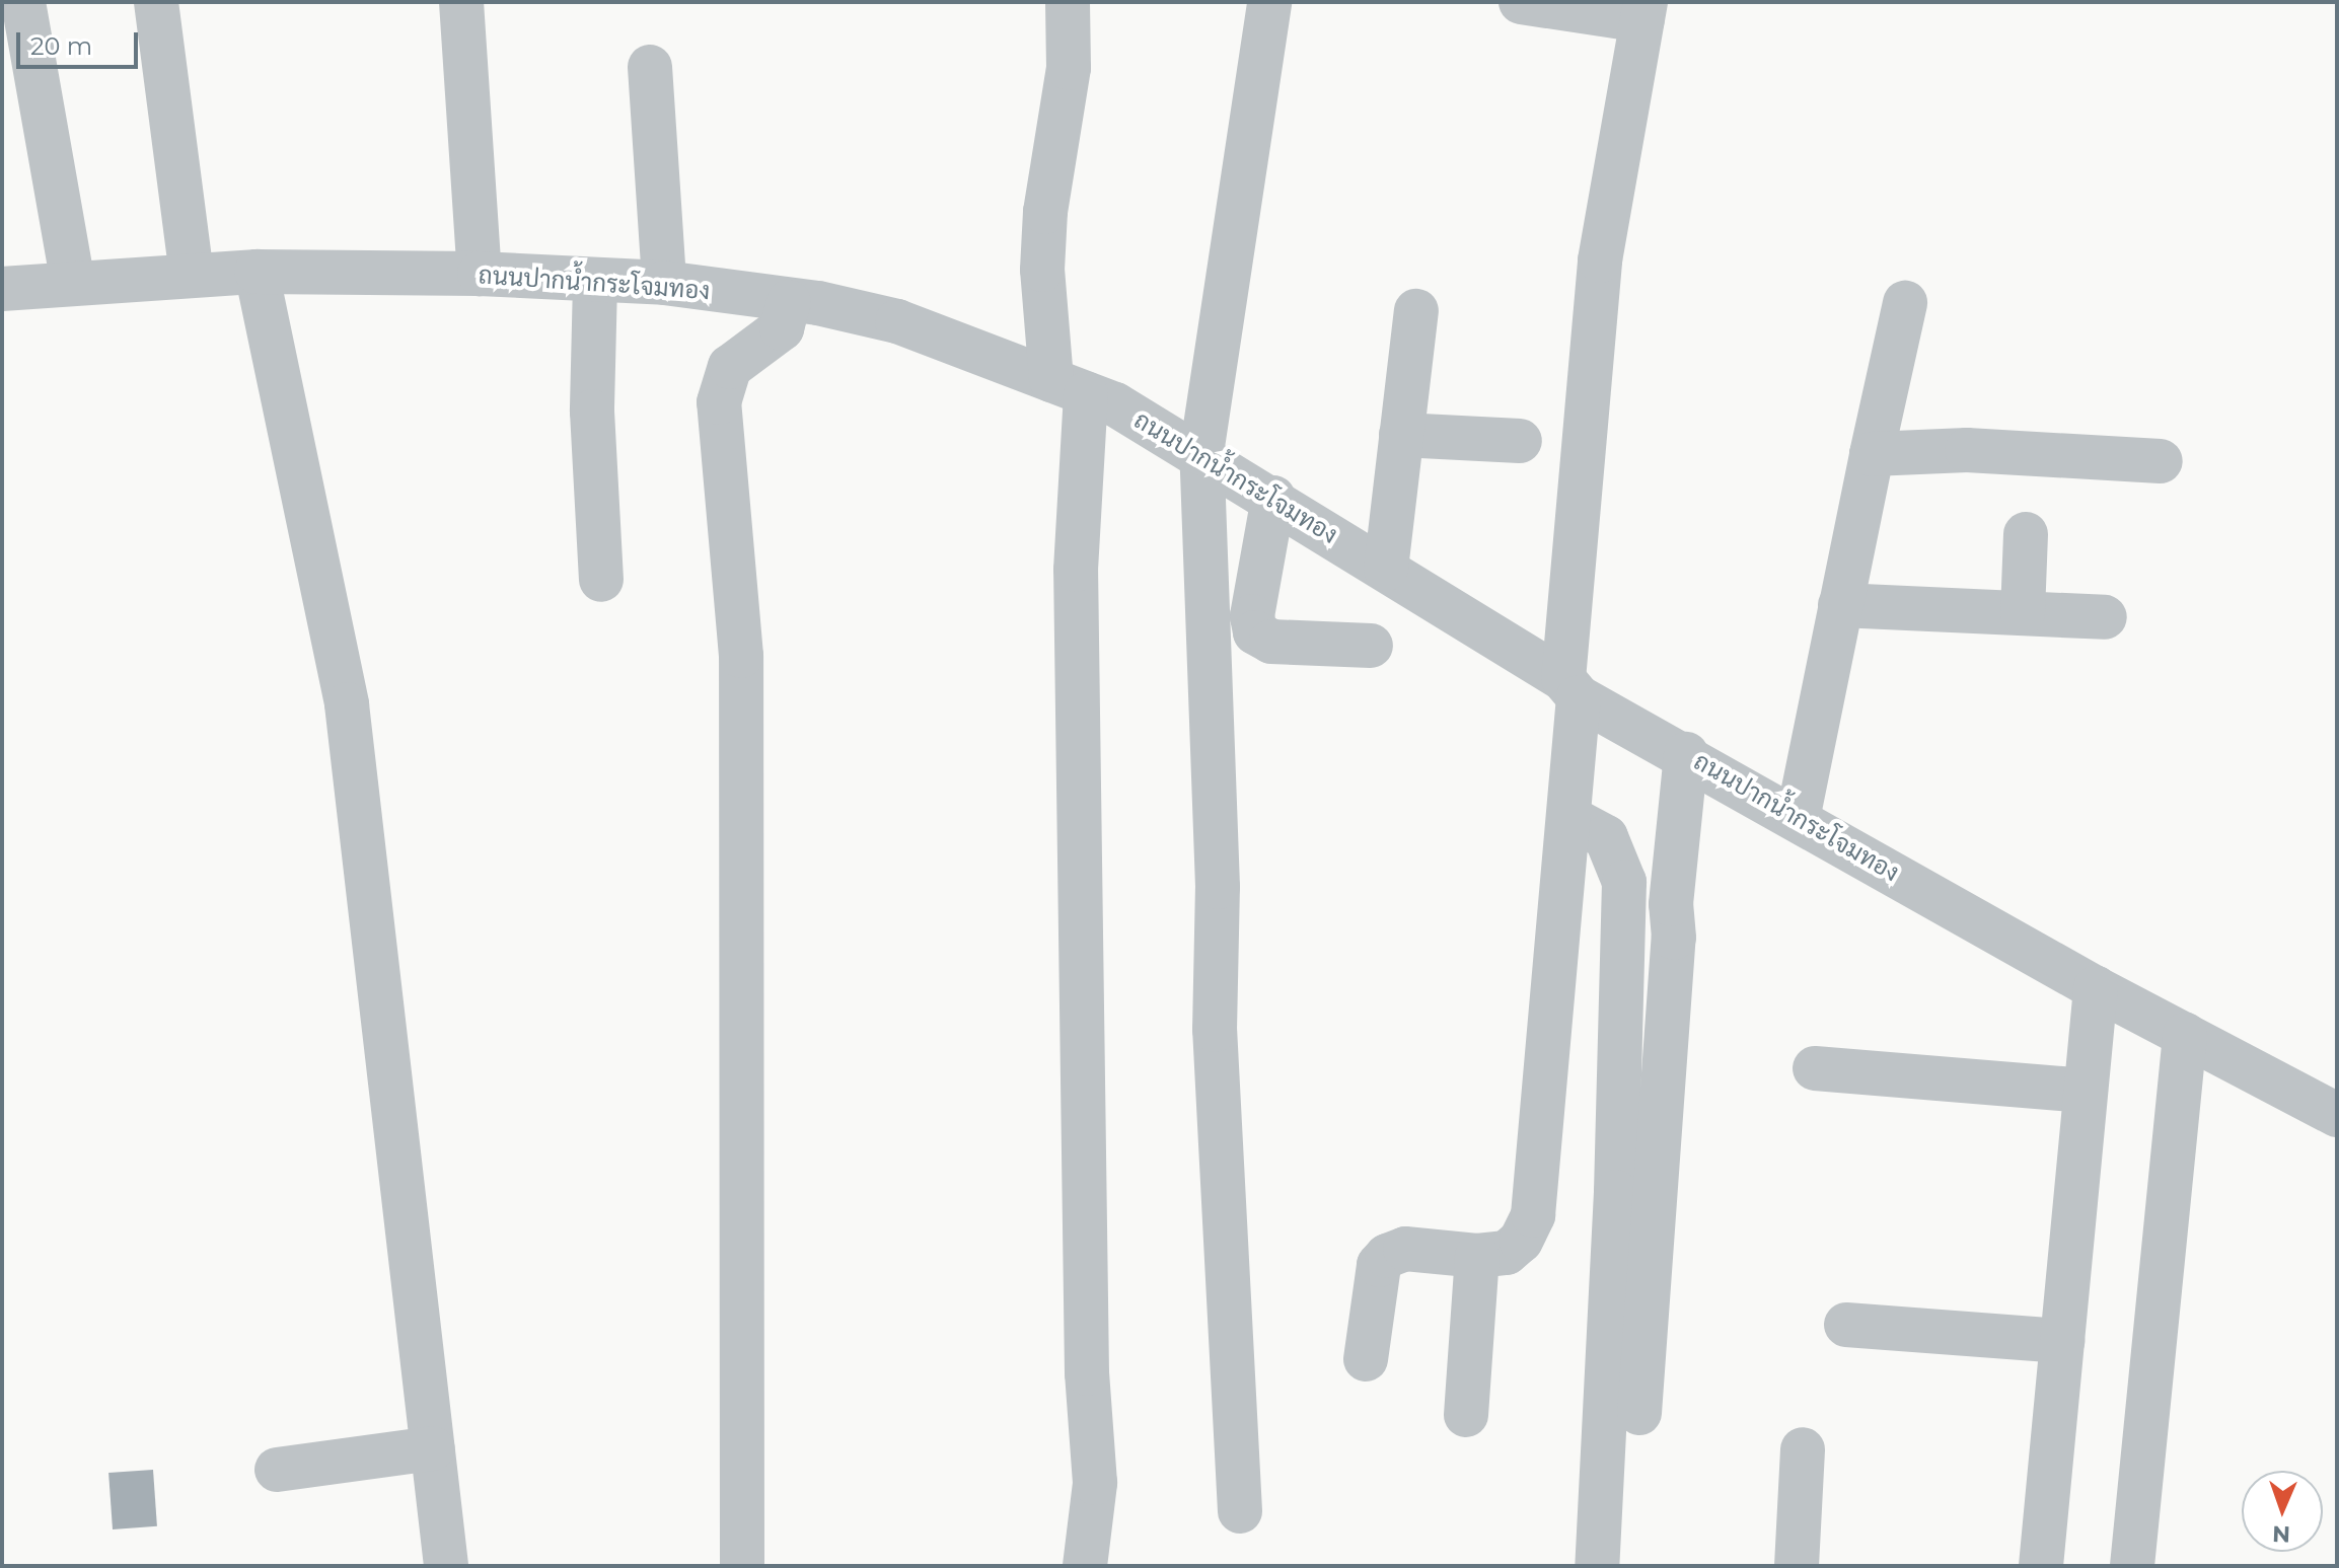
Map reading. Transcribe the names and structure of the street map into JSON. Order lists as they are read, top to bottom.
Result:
{
  "streets": {
    "street": ["ถนนปากน้ำกระโจมทอง"]
  },
  "scale_bar": "20 m",
  "north": "bottom"
}
